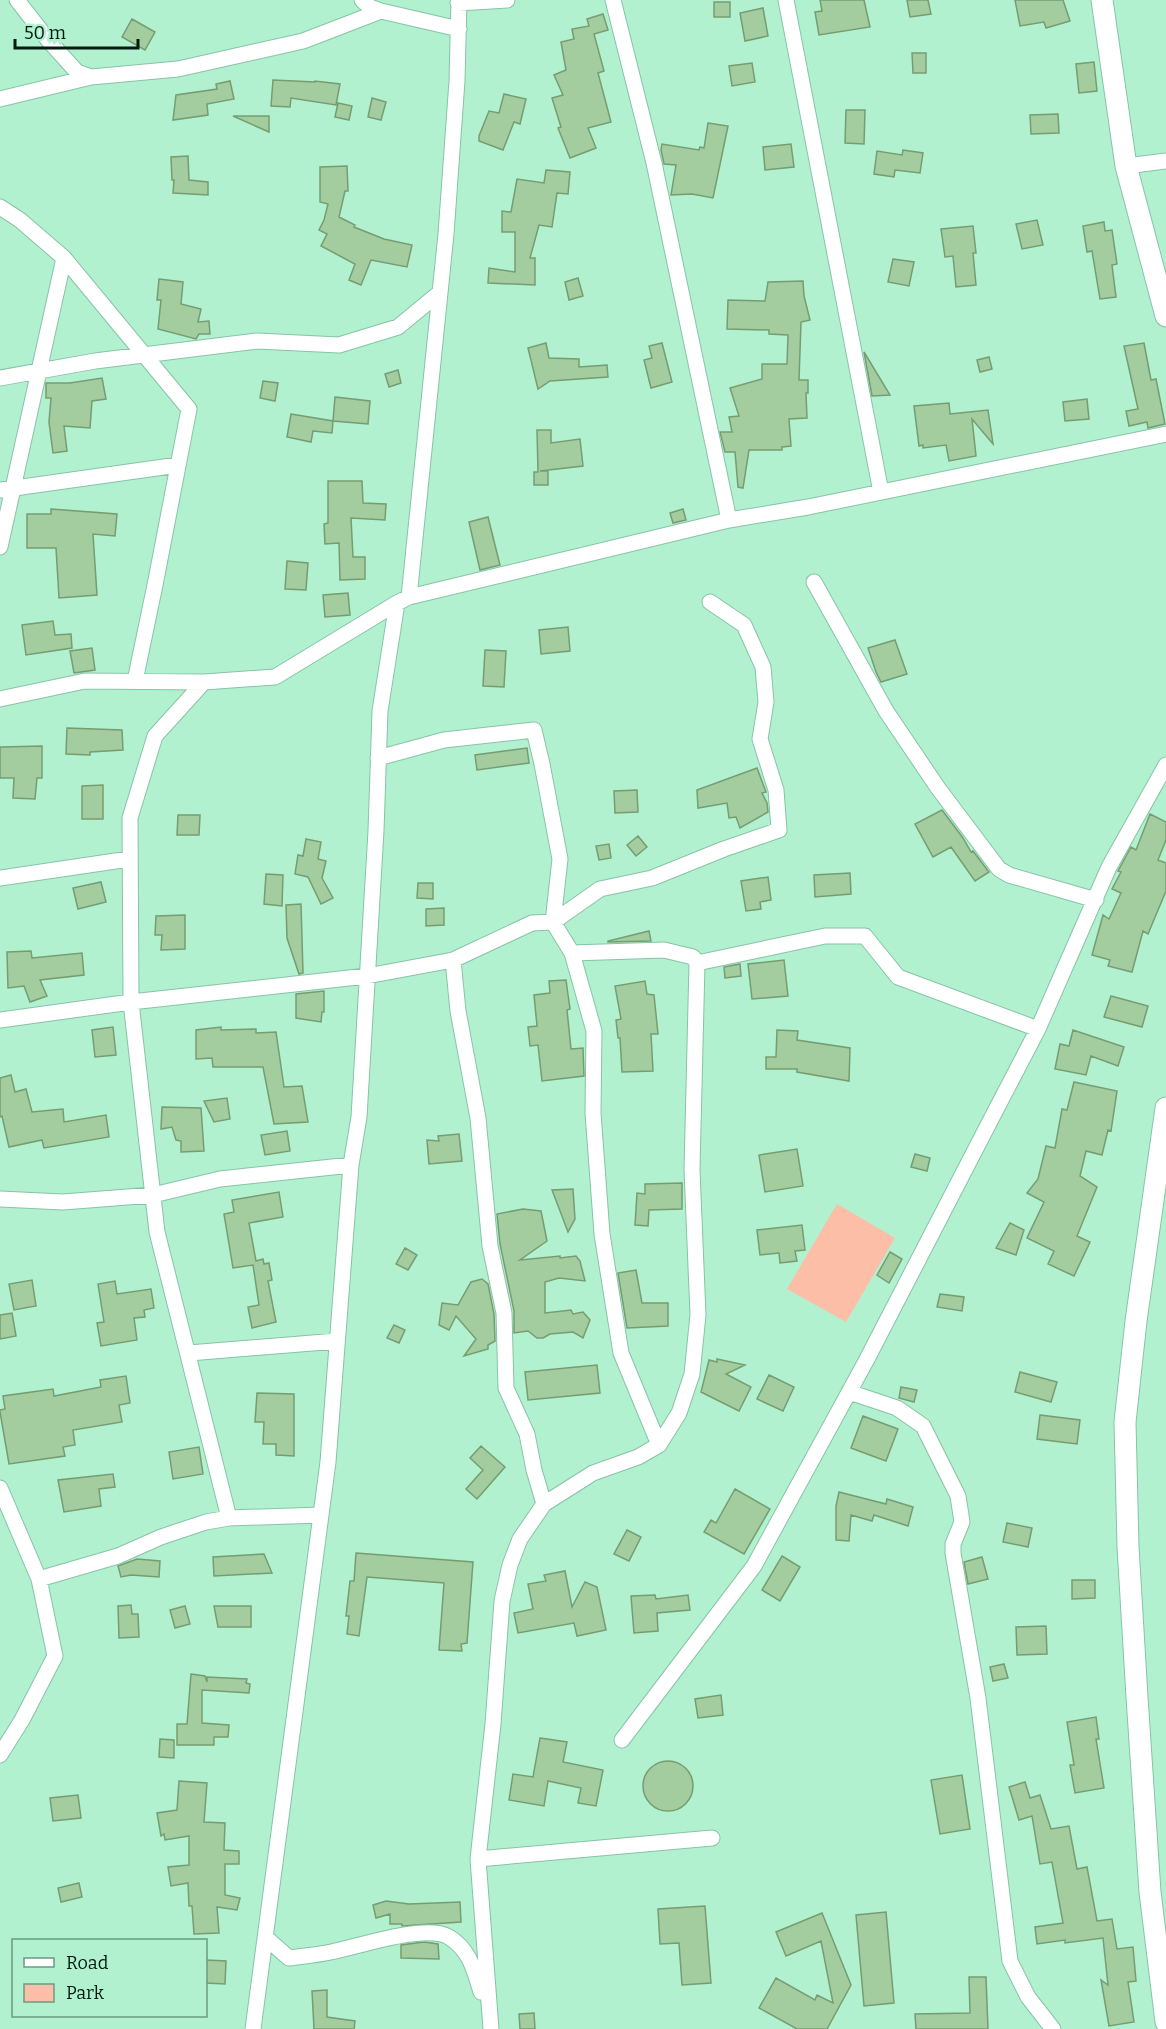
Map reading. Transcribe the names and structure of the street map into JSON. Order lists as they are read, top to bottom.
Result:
{
  "legend": ["Road", "Park"],
  "scale_bar": "50 m"
}
